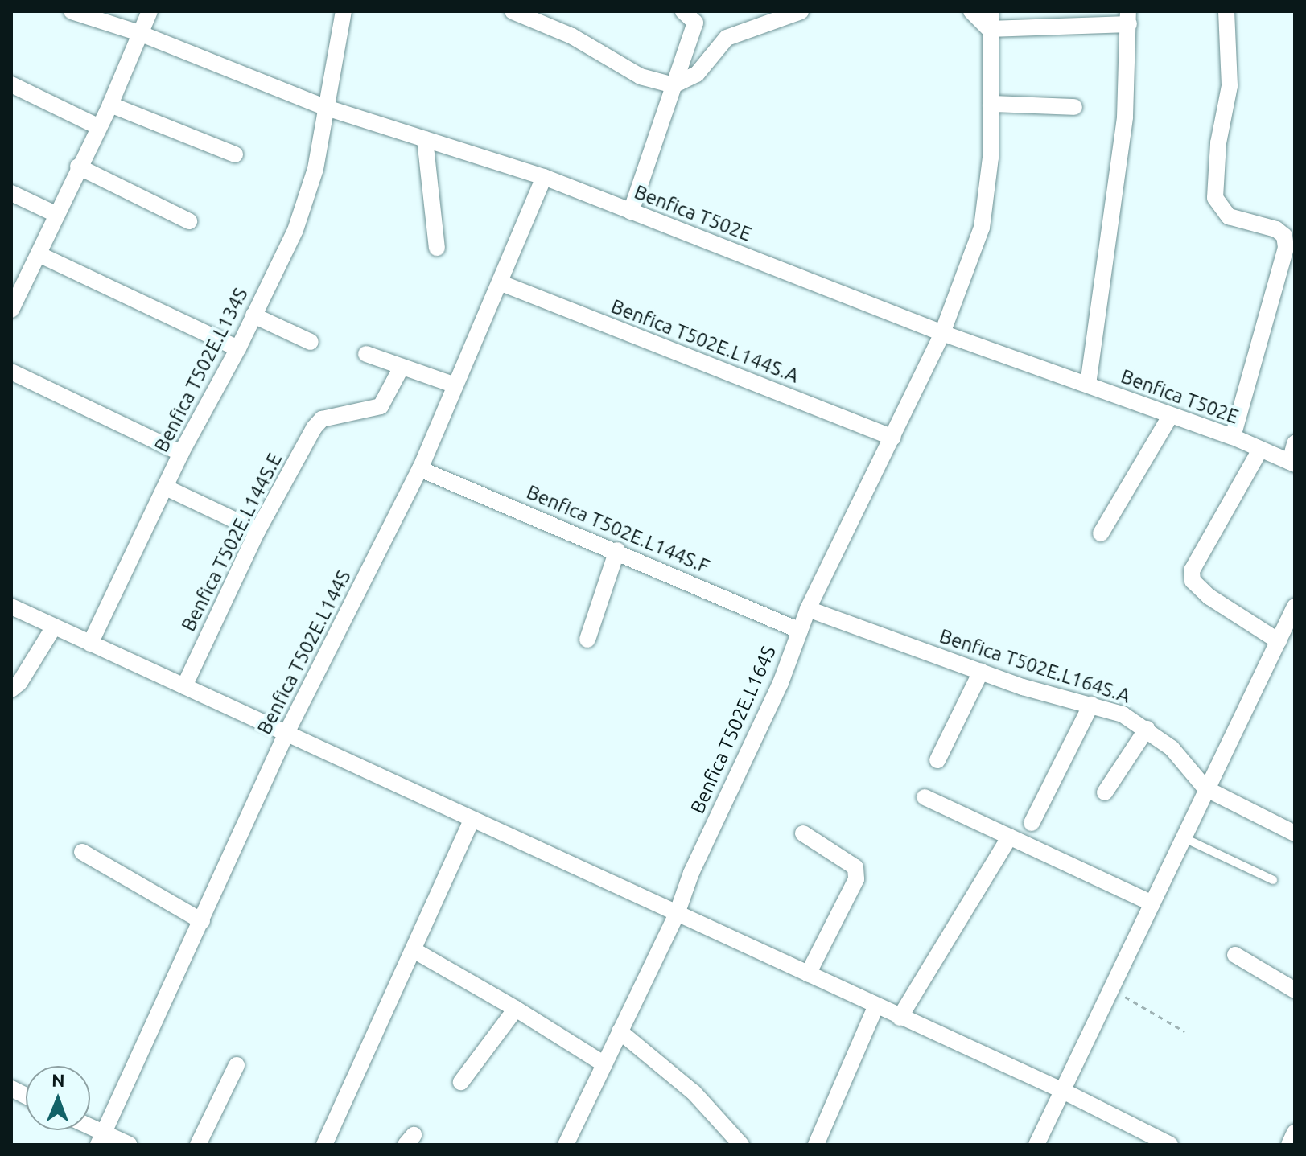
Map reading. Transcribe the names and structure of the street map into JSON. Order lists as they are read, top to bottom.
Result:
{
  "streets": {
    "street": [
      "Benfica T502E",
      "Benfica T502E.L144S.A",
      "Benfica T502E.L134S",
      "Benfica T502E.L144S.F",
      "Benfica T502E.L144S.E",
      "Benfica T502E.L144S",
      "Benfica T502E.L164S.A",
      "Benfica T502E.L164S"
    ]
  },
  "crossings": [
    ["Benfica T502E", "Benfica T502E.L134S"],
    ["Benfica T502E", "Benfica T502E.L144S"],
    ["Benfica T502E", "Benfica T502E.L164S"],
    ["Benfica T502E.L144S.A", "Benfica T502E.L144S"],
    ["Benfica T502E.L144S.A", "Benfica T502E.L164S"],
    ["Benfica T502E.L144S.F", "Benfica T502E.L144S"],
    ["Benfica T502E.L144S.F", "Benfica T502E.L164S"],
    ["Benfica T502E.L164S.A", "Benfica T502E.L164S"]
  ],
  "north": "top"
}
